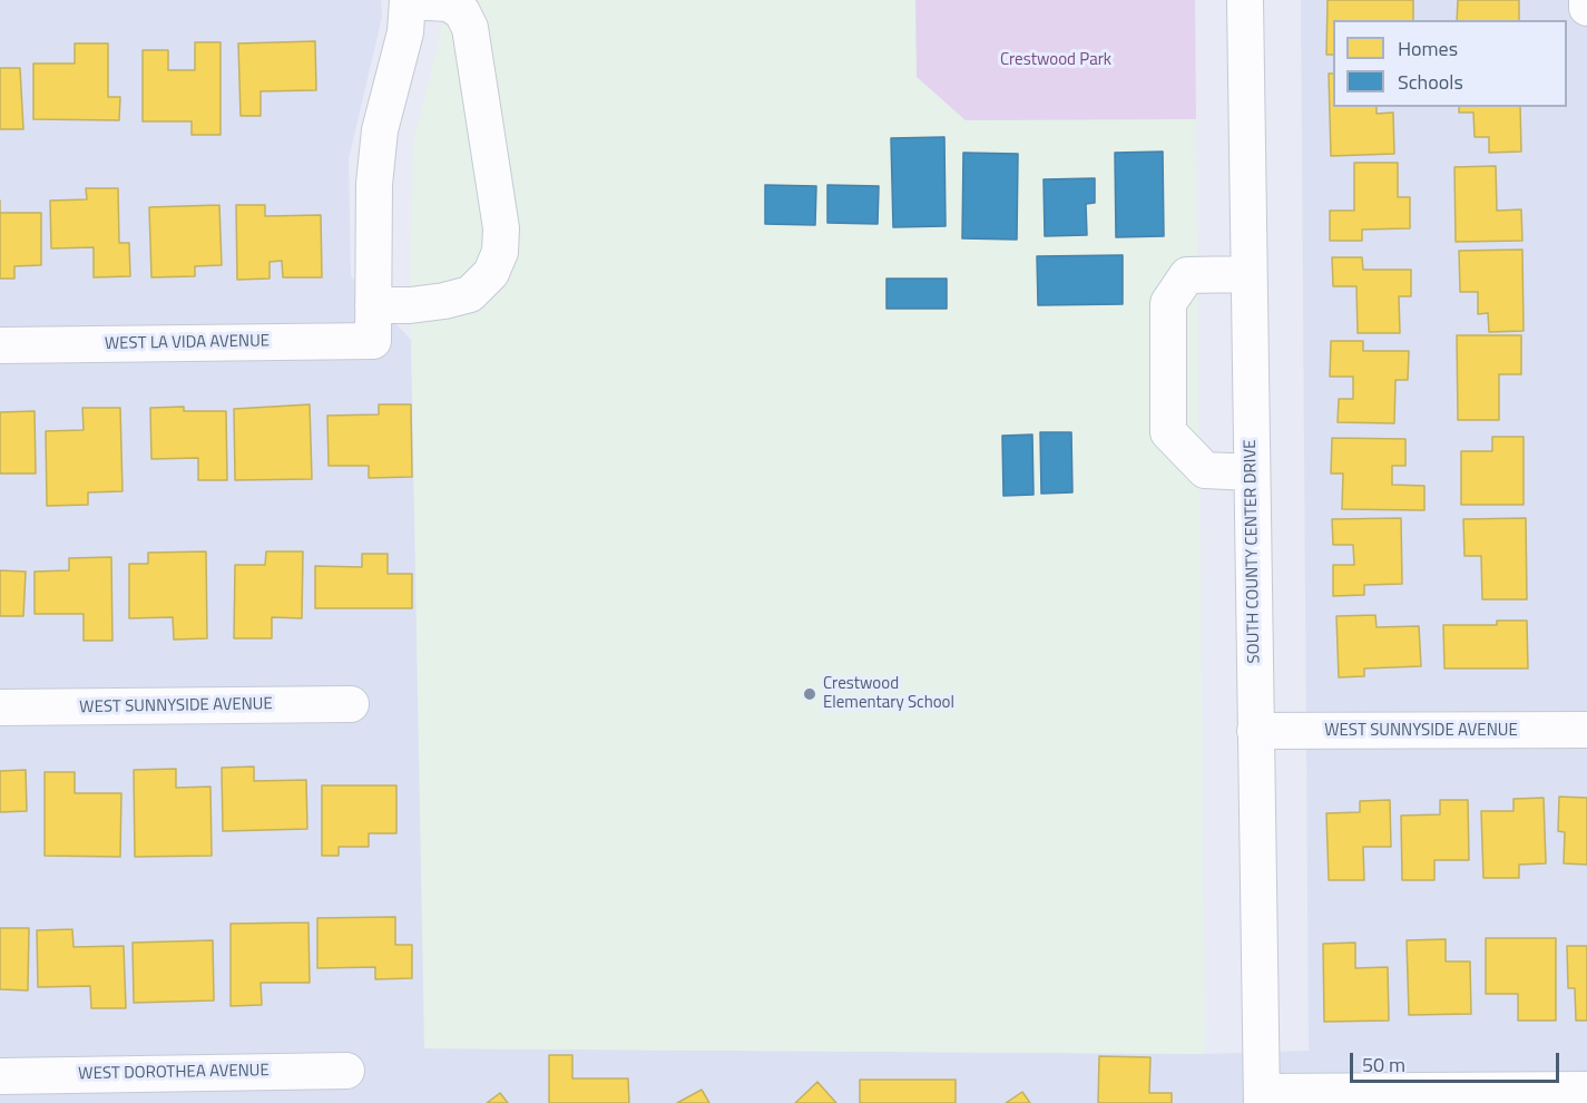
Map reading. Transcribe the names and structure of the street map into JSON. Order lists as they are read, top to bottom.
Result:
{
  "streets": {
    "street": [
      "WEST LA VIDA AVENUE",
      "SOUTH COUNTY CENTER DRIVE",
      "WEST SUNNYSIDE AVENUE",
      "WEST DOROTHEA AVENUE"
    ]
  },
  "crossings": [
    ["SOUTH COUNTY CENTER DRIVE", "WEST SUNNYSIDE AVENUE"]
  ],
  "parks": ["Crestwood Park"],
  "places": ["Crestwood Elementary School"],
  "legend": ["Homes", "Schools"],
  "scale_bar": "50 m"
}
